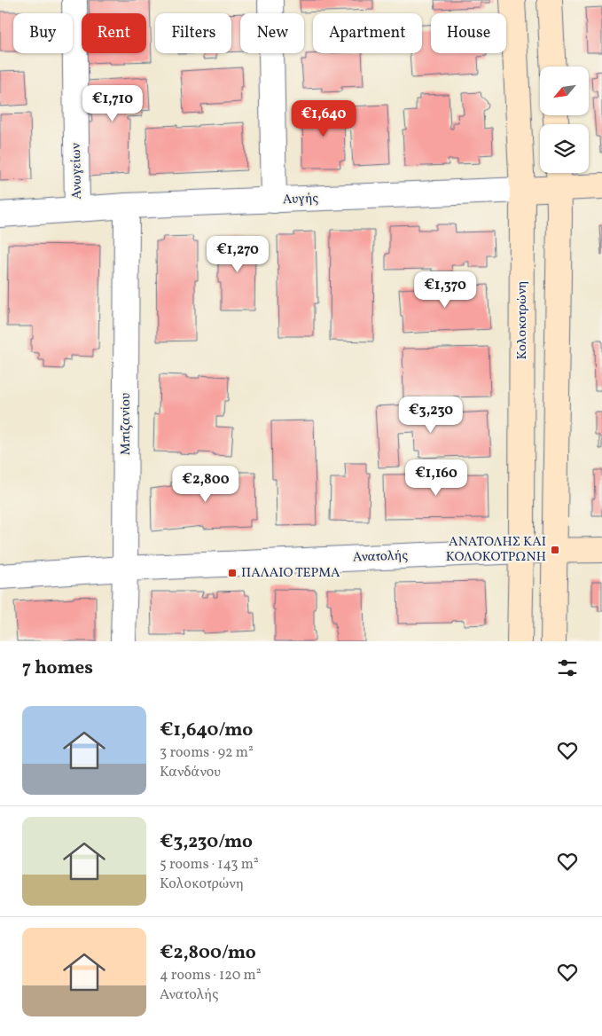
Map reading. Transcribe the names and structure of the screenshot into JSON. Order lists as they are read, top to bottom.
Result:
{
  "streets": {
    "street": [
      "Ανωγείων",
      "Αυγής",
      "Κολοκοτρώνη",
      "Μπιζανίου",
      "Ανατολής"
    ]
  },
  "crossings": [
    ["Ανωγείων", "Αυγής"],
    ["Αυγής", "Κολοκοτρώνη"],
    ["Αυγής", "Μπιζανίου"],
    ["Κολοκοτρώνη", "Ανατολής"],
    ["Μπιζανίου", "Ανατολής"]
  ],
  "places": {
    "transit": ["ΑΝΑΤΟΛΗΣ ΚΑΙ ΚΟΛΟΚΟΤΡΩΝΗ", "ΠΑΛΑΙΟ ΤΕΡΜΑ"]
  },
  "north": "bottom left",
  "page": {
    "chip": [
      "Buy",
      "Rent",
      "Filters",
      "New",
      "Apartment",
      "House"
    ],
    "price": [
      "€1,710",
      "€1,640",
      "€1,270",
      "€1,370",
      "€3,230",
      "€1,160",
      "€2,800"
    ],
    "heading": "7 homes",
    "list": [
      {
        "name": "€1,640/mo",
        "note": "3 rooms · 92 m² · Κανδάνου"
      },
      {
        "name": "€3,230/mo",
        "note": "5 rooms · 143 m² · Κολοκοτρώνη"
      },
      {
        "name": "€2,800/mo",
        "note": "4 rooms · 120 m² · Ανατολής"
      }
    ]
  }
}
